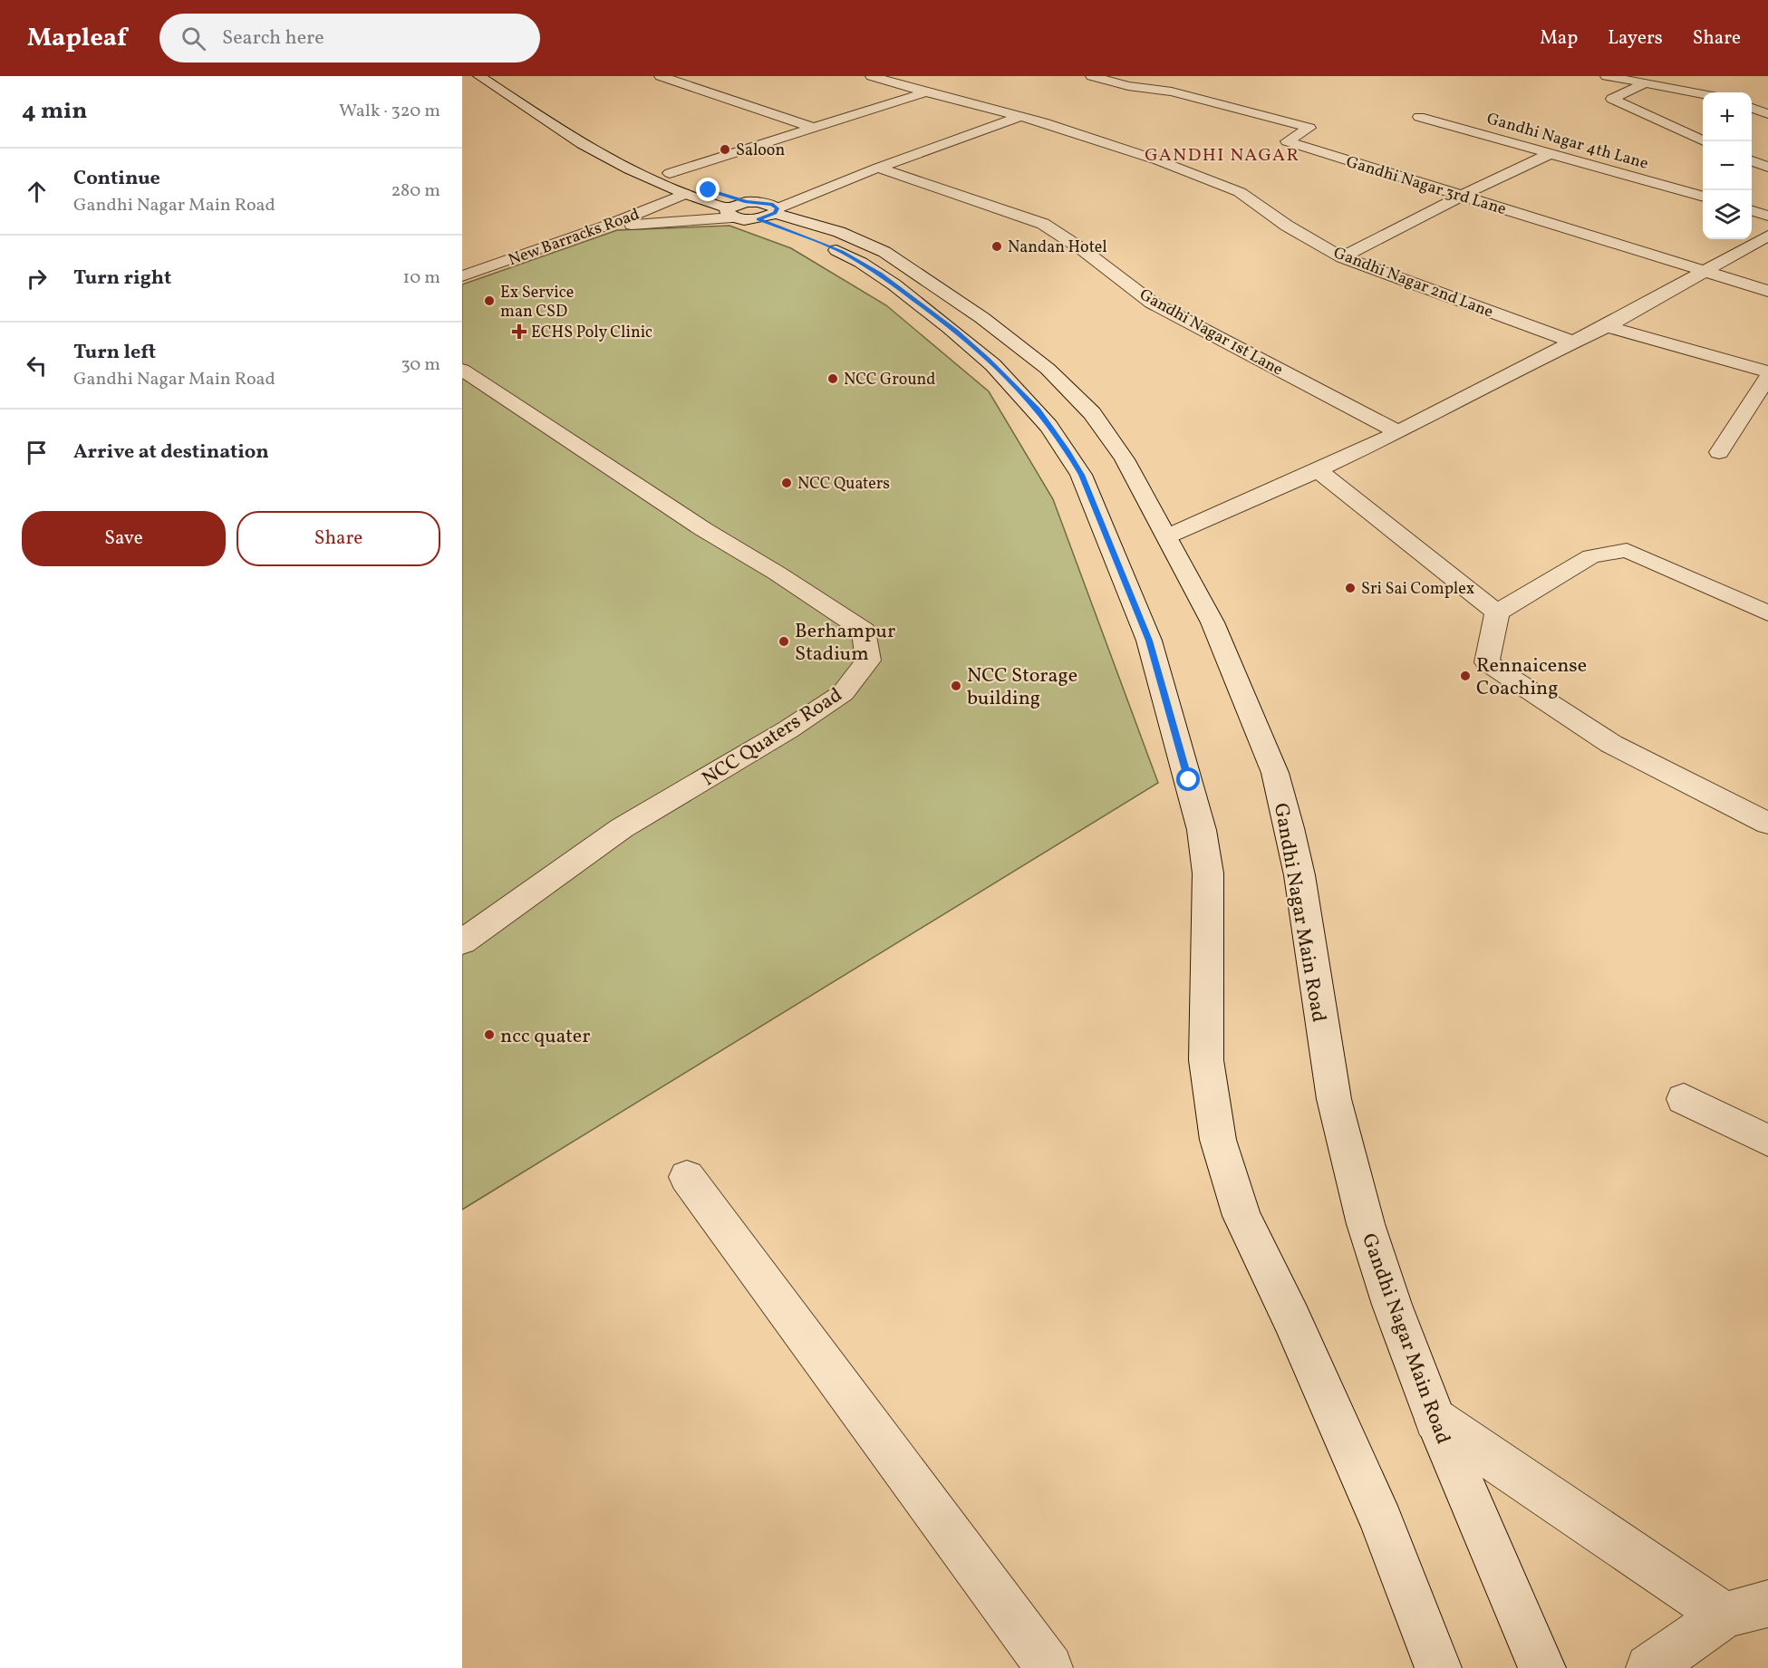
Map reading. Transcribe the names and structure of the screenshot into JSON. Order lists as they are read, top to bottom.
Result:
{
  "streets": {
    "street": [
      "Gandhi Nagar 4th Lane",
      "Gandhi Nagar 3rd Lane",
      "New Barracks Road",
      "Gandhi Nagar 2nd Lane",
      "Gandhi Nagar 1st Lane",
      "NCC Quaters Road",
      "Gandhi Nagar Main Road"
    ]
  },
  "crossings": [
    ["New Barracks Road", "Gandhi Nagar Main Road"]
  ],
  "districts": ["GANDHI NAGAR"],
  "places": {
    "other": [
      "Saloon",
      "Nandan Hotel",
      "Ex Service man CSD",
      "NCC Ground",
      "NCC Quaters",
      "Sri Sai Complex",
      "Berhampur Stadium",
      "Rennaicense Coaching",
      "NCC Storage building",
      "ncc quater"
    ],
    "health": ["ECHS Poly Clinic"]
  },
  "page": {
    "header": "Mapleaf",
    "search": "Search here",
    "nav": ["Map", "Layers", "Share"],
    "heading": ["4 min", "Walk · 320 m"],
    "map_buttons": ["+", "−"],
    "list": [
      ["Continue", "Gandhi Nagar Main Road", "280 m"],
      ["Turn right", "10 m"],
      ["Turn left", "Gandhi Nagar Main Road", "30 m"],
      "Arrive at destination"
    ],
    "buttons": ["Save", "Share"]
  }
}
